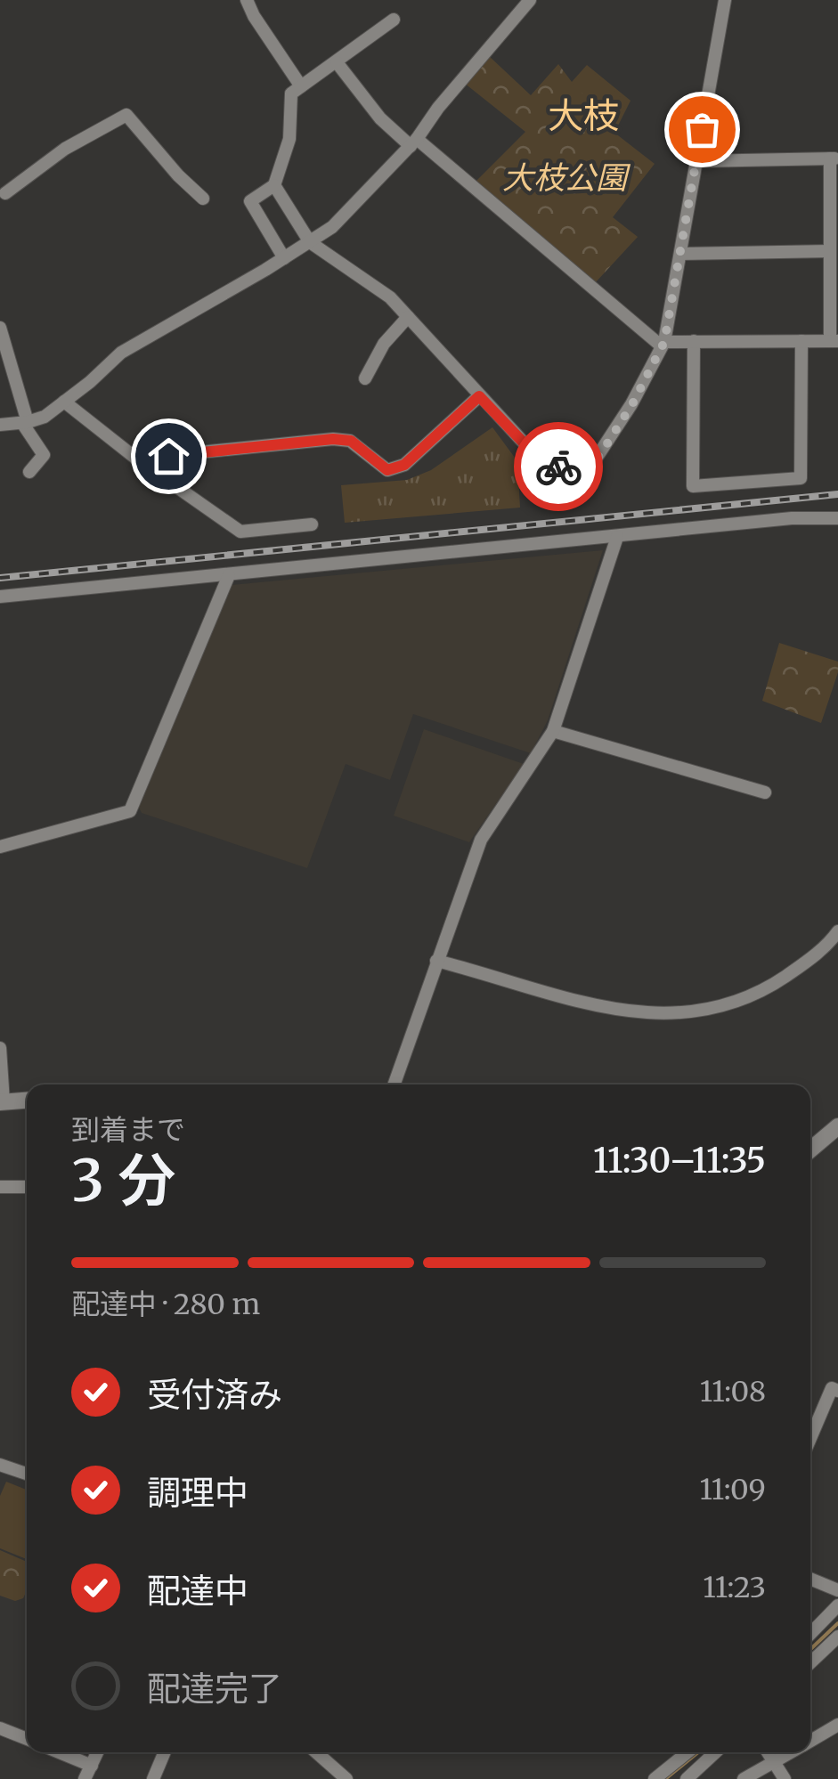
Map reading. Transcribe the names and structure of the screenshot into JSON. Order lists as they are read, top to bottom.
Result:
{
  "districts": ["大枝"],
  "parks": ["大枝公園"],
  "page": {
    "heading": ["3 分", "到着まで", "11:30–11:35"],
    "bar": "配達中 · 280 m",
    "list": [
      ["受付済み", "11:08"],
      ["調理中", "11:09"],
      ["配達中", "11:23"],
      "配達完了"
    ]
  }
}
